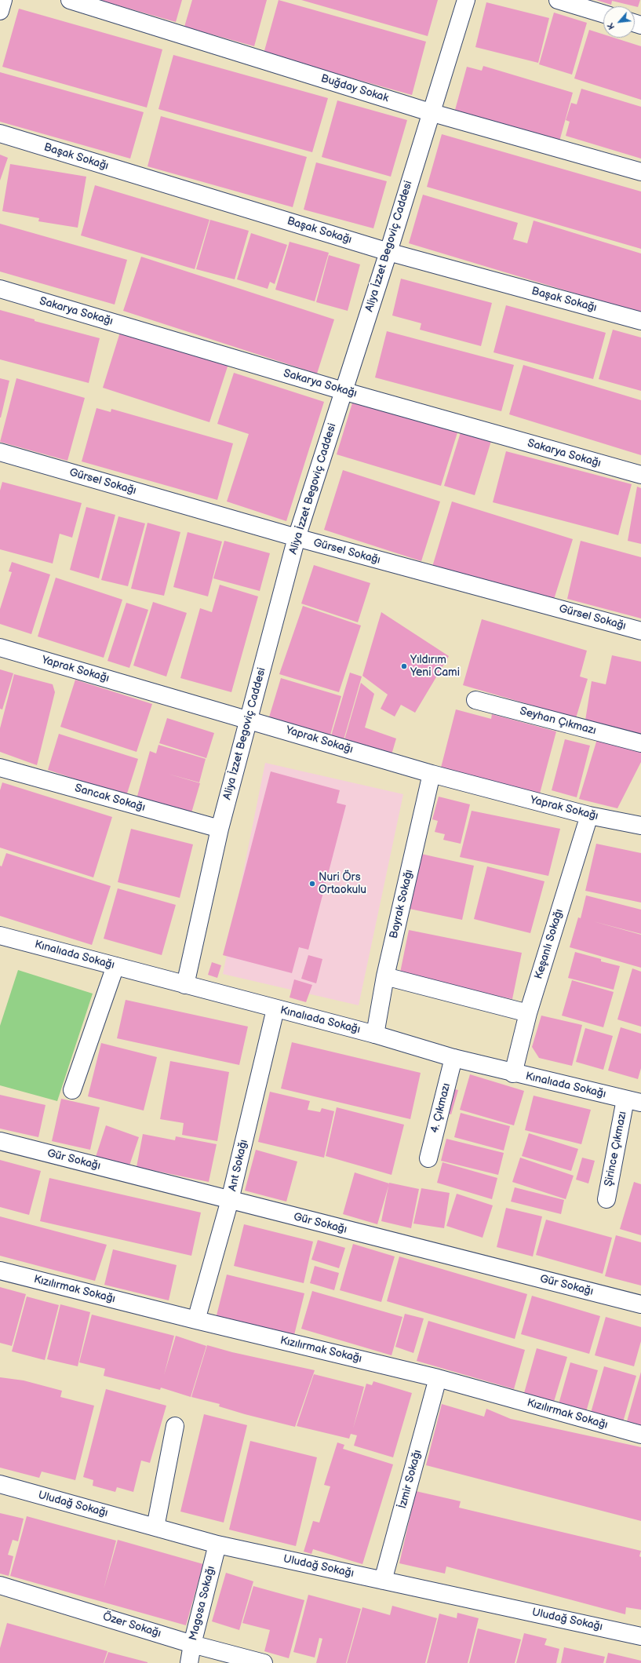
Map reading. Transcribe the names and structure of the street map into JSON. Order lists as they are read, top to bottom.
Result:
{
  "streets": {
    "street": [
      "Buğday Sokak",
      "Başak Sokağı",
      "Aliya İzzet Begoviç Caddesi",
      "Sakarya Sokağı",
      "Gürsel Sokağı",
      "Yaprak Sokağı",
      "Seyhan Çıkmazı",
      "Sancak Sokağı",
      "Bayrak Sokağı",
      "Keşanlı Sokağı",
      "Kınalıada Sokağı",
      "4. Çıkmazı",
      "Şirince Çıkmazı",
      "Gür Sokağı",
      "Ant Sokağı",
      "Kızılırmak Sokağı",
      "İzmir Sokağı",
      "Uludağ Sokağı",
      "Magosa Sokağı",
      "Özer Sokağı"
    ]
  },
  "crossings": [
    ["Buğday Sokak", "Aliya İzzet Begoviç Caddesi"],
    ["Başak Sokağı", "Aliya İzzet Begoviç Caddesi"],
    ["Aliya İzzet Begoviç Caddesi", "Sakarya Sokağı"],
    ["Aliya İzzet Begoviç Caddesi", "Gürsel Sokağı"],
    ["Aliya İzzet Begoviç Caddesi", "Yaprak Sokağı"],
    ["Aliya İzzet Begoviç Caddesi", "Sancak Sokağı"],
    ["Aliya İzzet Begoviç Caddesi", "Kınalıada Sokağı"],
    ["Yaprak Sokağı", "Bayrak Sokağı"],
    ["Yaprak Sokağı", "Keşanlı Sokağı"],
    ["Bayrak Sokağı", "Kınalıada Sokağı"],
    ["Keşanlı Sokağı", "Kınalıada Sokağı"],
    ["Kınalıada Sokağı", "4. Çıkmazı"],
    ["Kınalıada Sokağı", "Şirince Çıkmazı"],
    ["Kınalıada Sokağı", "Ant Sokağı"],
    ["Gür Sokağı", "Ant Sokağı"],
    ["Ant Sokağı", "Kızılırmak Sokağı"],
    ["Kızılırmak Sokağı", "İzmir Sokağı"],
    ["İzmir Sokağı", "Uludağ Sokağı"],
    ["Uludağ Sokağı", "Magosa Sokağı"],
    ["Magosa Sokağı", "Özer Sokağı"]
  ],
  "places": ["Yıldırım Yeni Cami", "Nuri Örs Ortaokulu"],
  "north": "bottom left"
}
